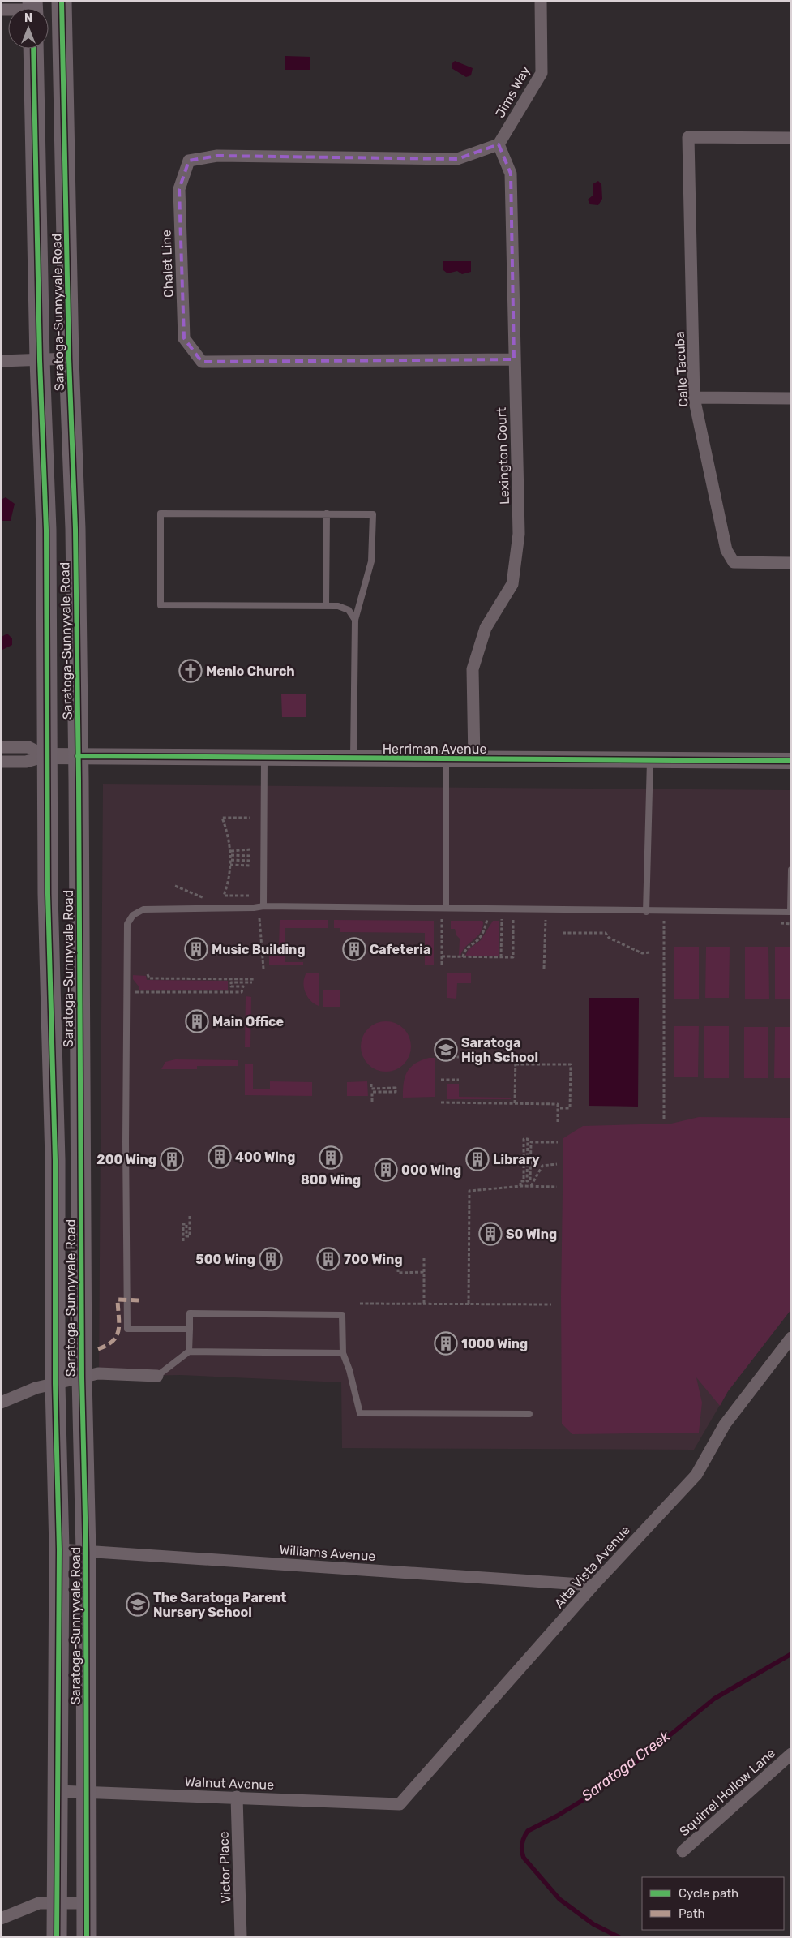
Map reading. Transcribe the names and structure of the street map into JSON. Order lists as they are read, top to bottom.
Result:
{
  "streets": {
    "main road": ["Saratoga-Sunnyvale Road"],
    "street": [
      "Jims Way",
      "Chalet Line",
      "Calle Tacuba",
      "Lexington Court",
      "Herriman Avenue",
      "Williams Avenue",
      "Alta Vista Avenue",
      "Walnut Avenue",
      "Squirrel Hollow Lane",
      "Victor Place"
    ]
  },
  "crossings": [
    ["Jims Way", "Chalet Line"],
    ["Jims Way", "Lexington Court"],
    ["Chalet Line", "Lexington Court"],
    ["Saratoga-Sunnyvale Road", "Herriman Avenue"],
    ["Saratoga-Sunnyvale Road", "Williams Avenue"],
    ["Saratoga-Sunnyvale Road", "Walnut Avenue"],
    ["Lexington Court", "Herriman Avenue"],
    ["Williams Avenue", "Alta Vista Avenue"],
    ["Alta Vista Avenue", "Walnut Avenue"],
    ["Walnut Avenue", "Victor Place"]
  ],
  "water": ["Saratoga Creek"],
  "places": {
    "church": ["Menlo Church"],
    "building": [
      "Music Building",
      "Cafeteria",
      "Main Office",
      "400 Wing",
      "800 Wing",
      "200 Wing",
      "Library",
      "000 Wing",
      "S0 Wing",
      "500 Wing",
      "700 Wing",
      "1000 Wing"
    ],
    "school or university": ["Saratoga High School", "The Saratoga Parent Nursery School"]
  },
  "legend": ["Cycle path", "Path"],
  "north": "top"
}
